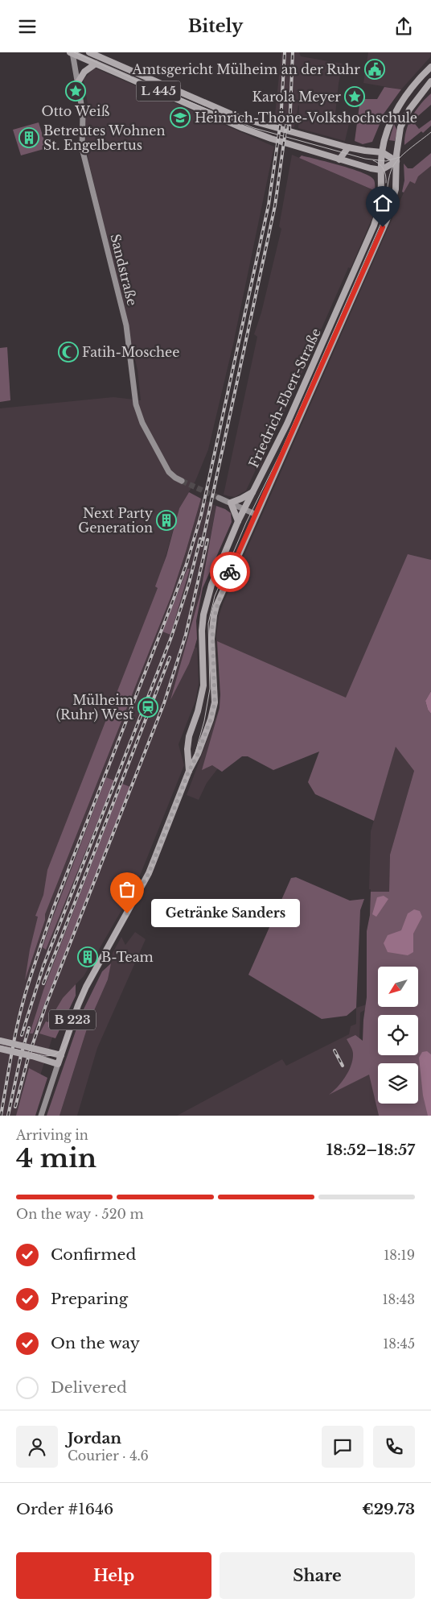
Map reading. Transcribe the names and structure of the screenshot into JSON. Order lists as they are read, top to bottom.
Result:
{
  "streets": {
    "main road": ["L 445", "Friedrich-Ebert-Straße", "B 223"],
    "street": ["Sandstraße"]
  },
  "crossings": [
    ["L 445", "Sandstraße"],
    ["L 445", "Friedrich-Ebert-Straße"]
  ],
  "places": {
    "public building": ["Amtsgericht Mülheim an der Ruhr"],
    "place": ["Otto Weiß", "Karola Meyer"],
    "school or university": ["Heinrich-Thöne-Volkshochschule"],
    "building": ["Betreutes Wohnen St. Engelbertus", "Next Party Generation", "B-Team"],
    "mosque": ["Fatih-Moschee"],
    "station": ["Mülheim (Ruhr) West"],
    "other": ["Getränke Sanders"]
  },
  "north": "bottom left",
  "page": {
    "header": "Bitely",
    "bubble": "Getränke Sanders",
    "heading": ["4 min", "Arriving in", "18:52–18:57"],
    "panel": [
      "Jordan",
      "Courier · 4.6",
      "Order #1646",
      "€29.73"
    ],
    "bar": "On the way · 520 m",
    "list": [
      ["Confirmed", "18:19"],
      ["Preparing", "18:43"],
      ["On the way", "18:45"],
      "Delivered"
    ],
    "buttons": ["Help", "Share"]
  }
}
